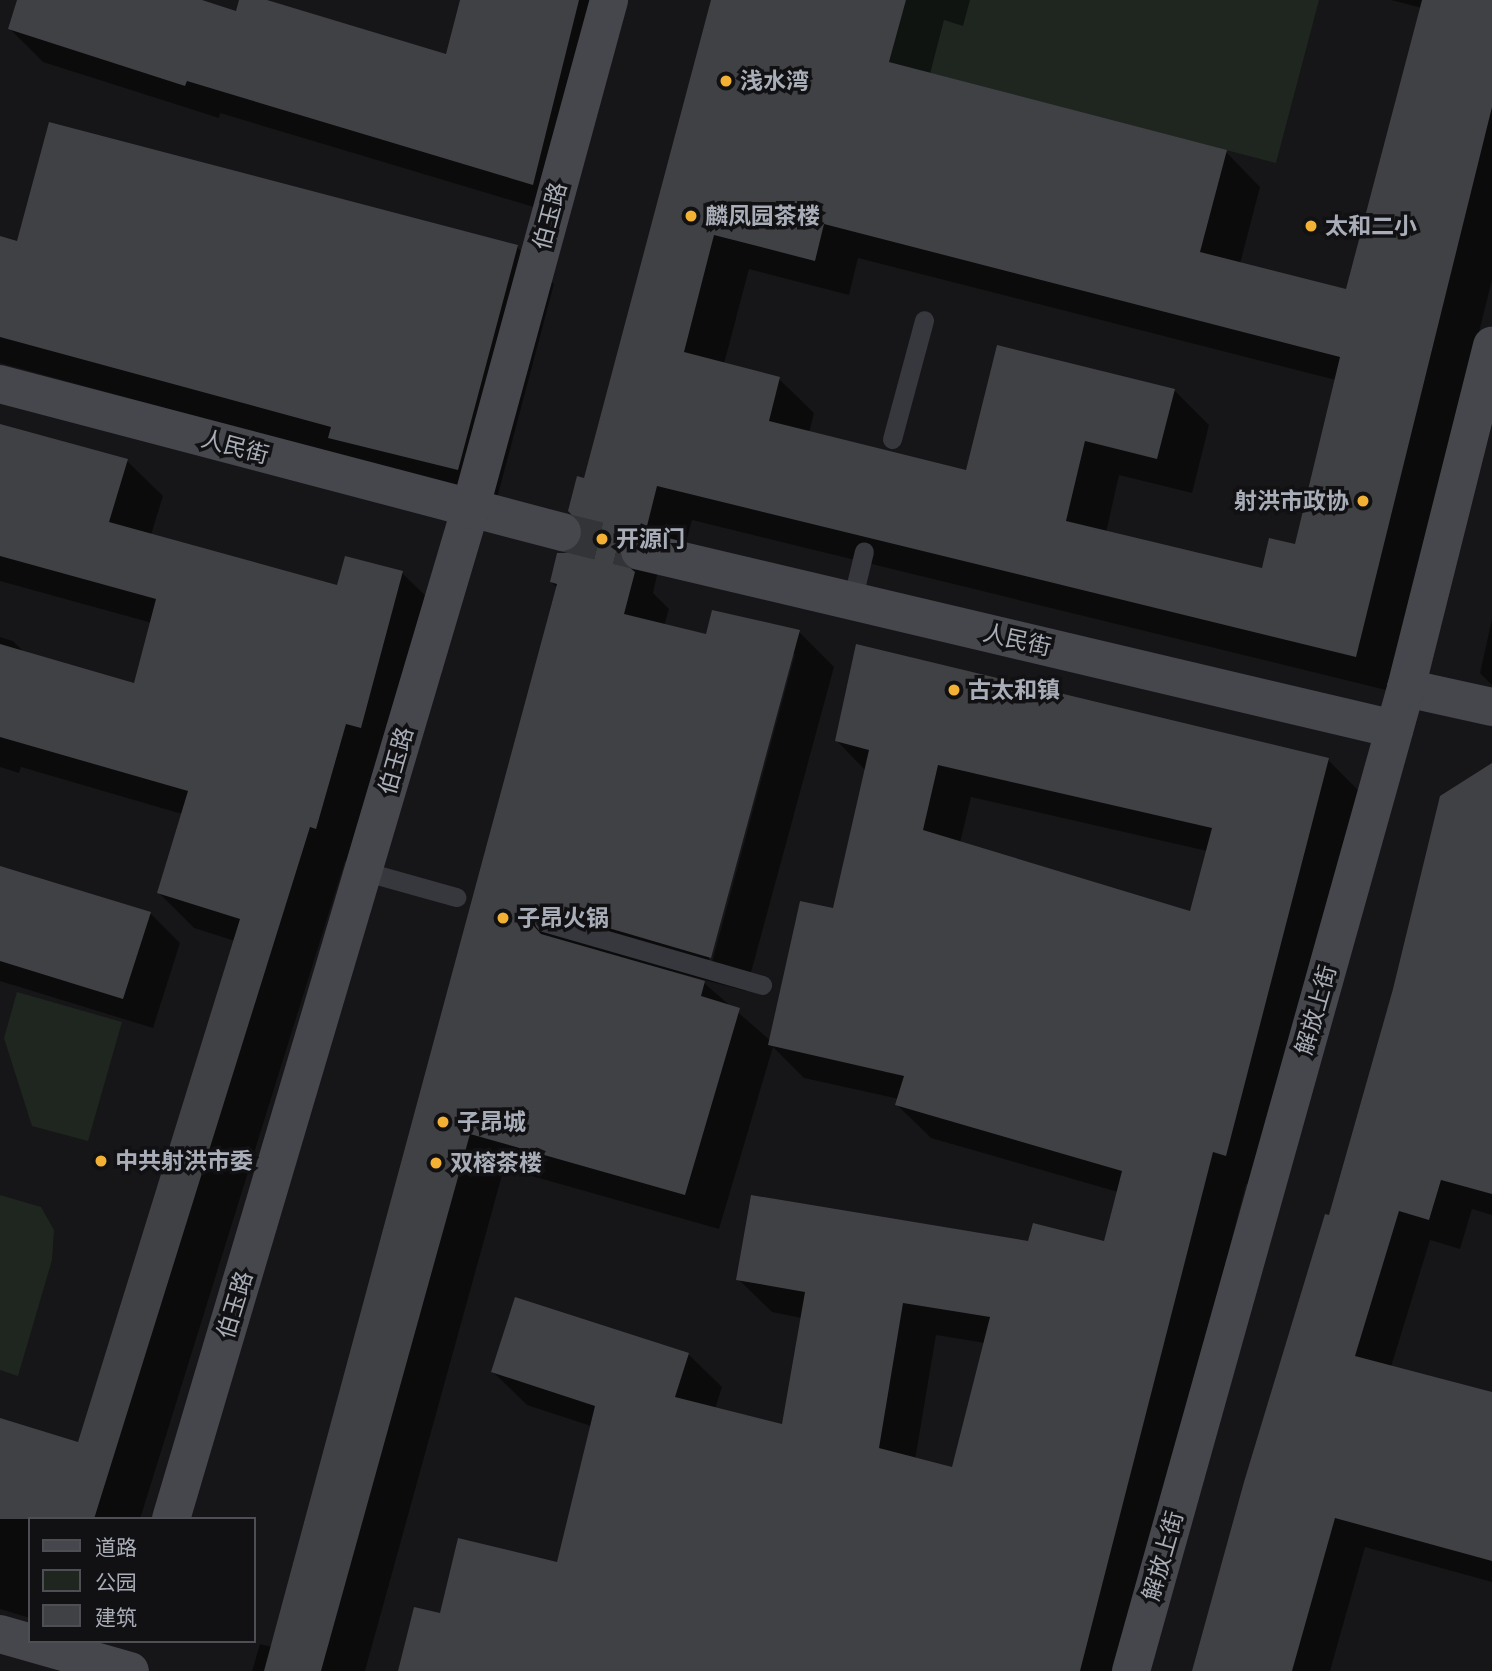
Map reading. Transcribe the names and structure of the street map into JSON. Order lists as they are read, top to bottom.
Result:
{
  "streets": {
    "street": ["伯玉路", "人民街", "解放上街"]
  },
  "crossings": [
    ["伯玉路", "人民街"],
    ["人民街", "解放上街"]
  ],
  "places": [
    "浅水湾",
    "麟凤园茶楼",
    "太和二小",
    "射洪市政协",
    "开源门",
    "古太和镇",
    "子昂火锅",
    "子昂城",
    "中共射洪市委",
    "双榕茶楼"
  ],
  "legend": ["道路", "公园", "建筑"]
}
